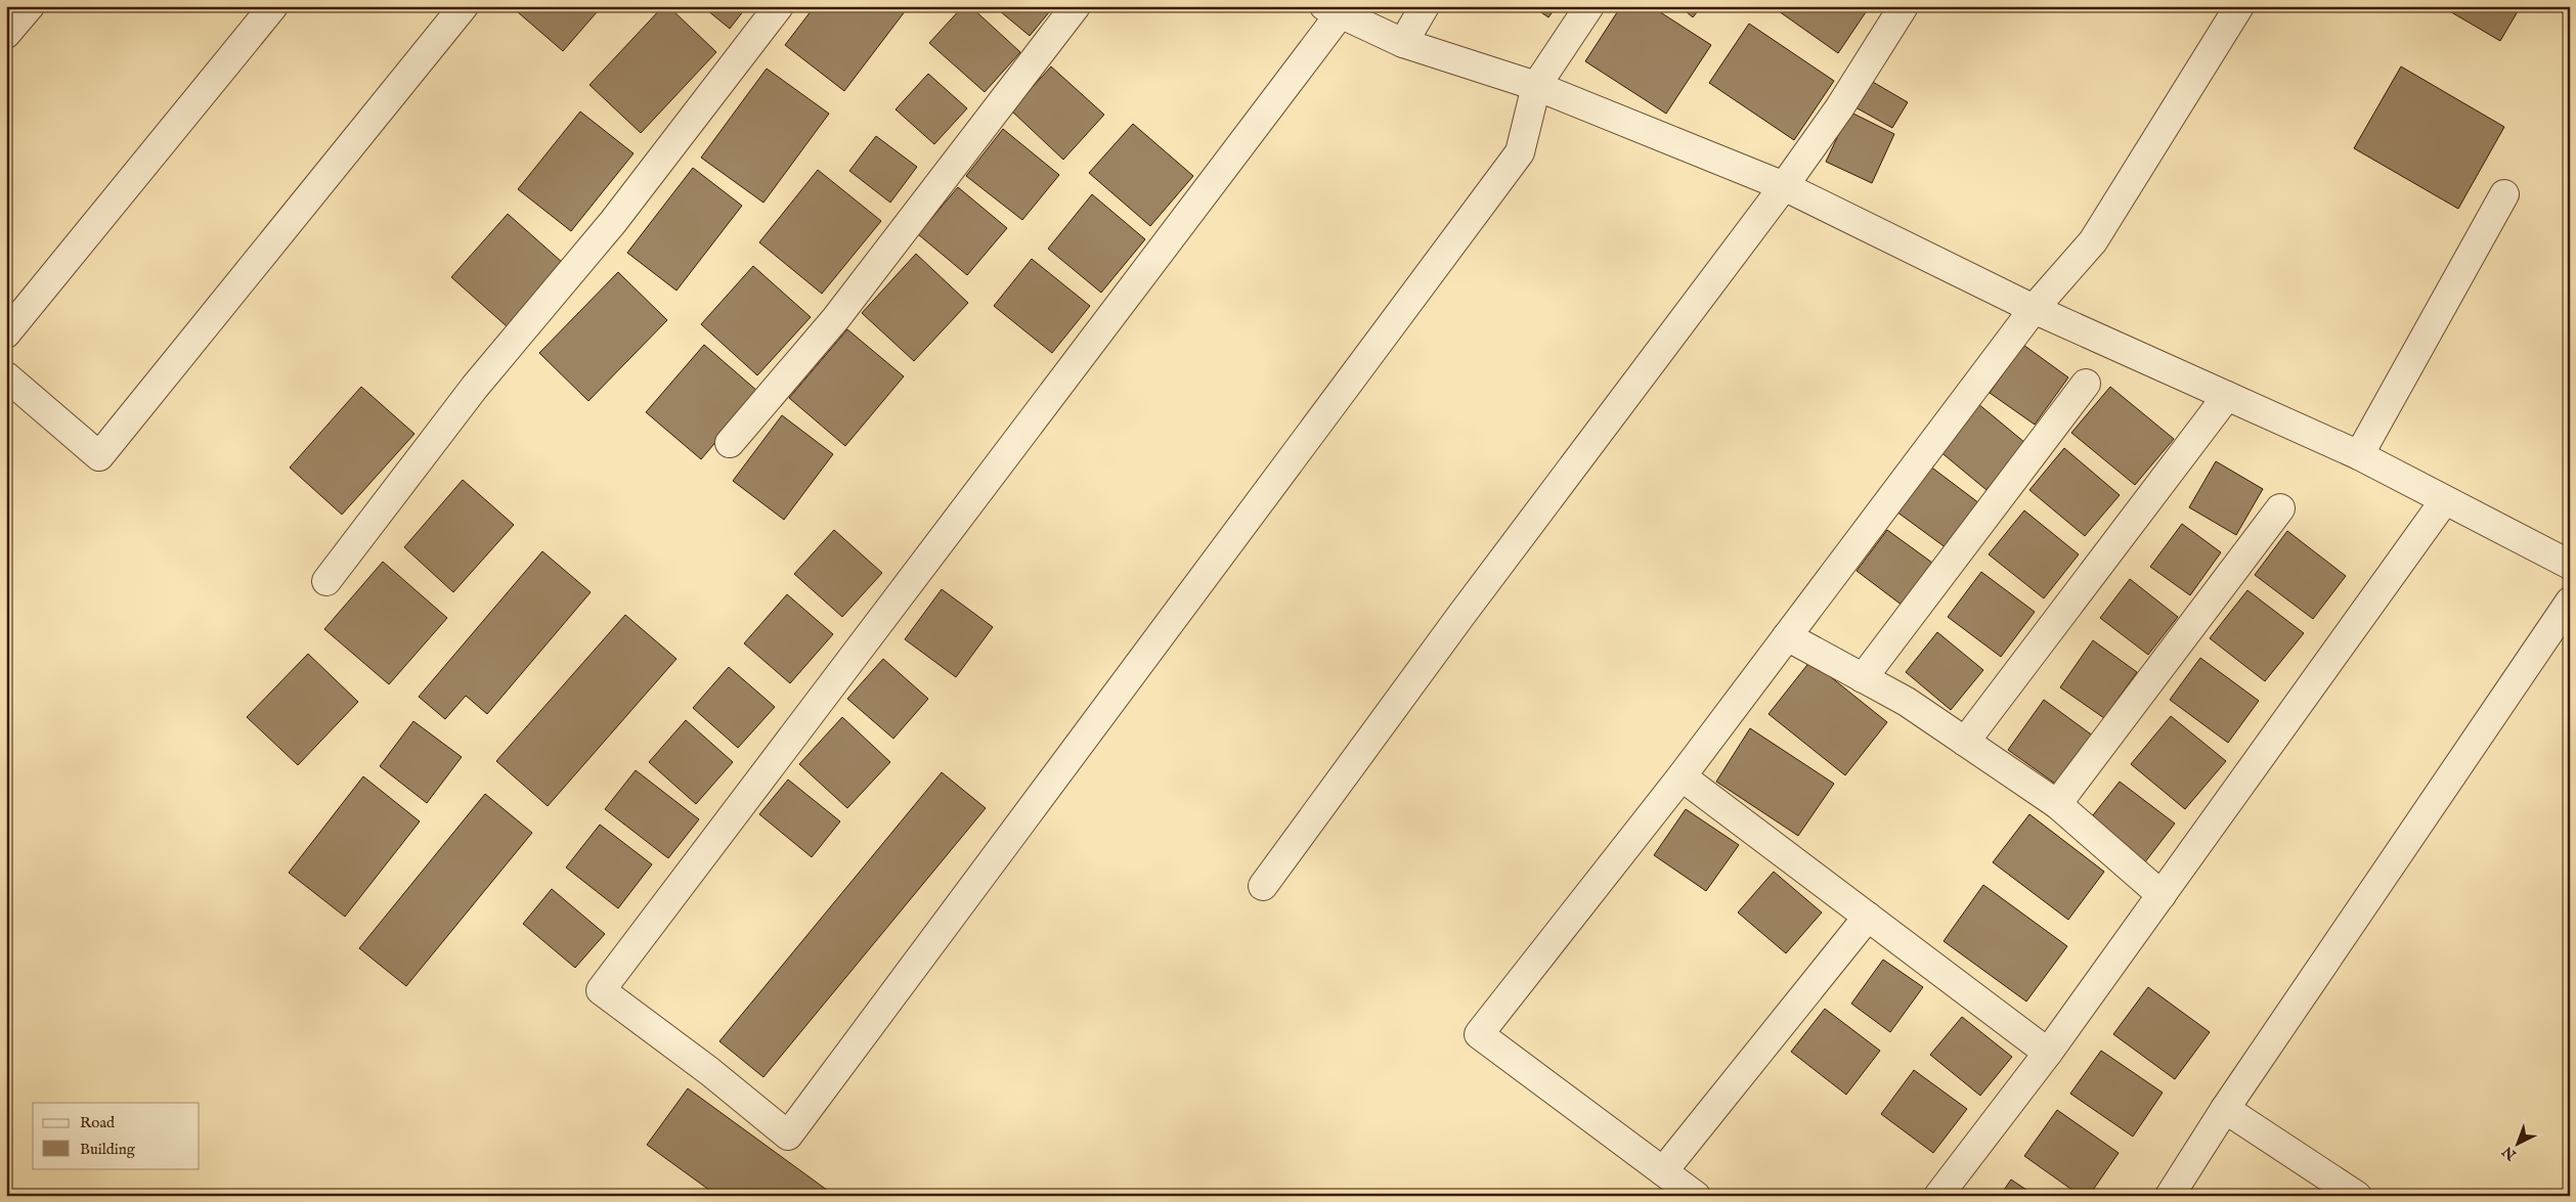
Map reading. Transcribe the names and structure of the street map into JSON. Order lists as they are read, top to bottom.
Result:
{
  "legend": ["Road", "Building"],
  "north": "bottom left"
}
